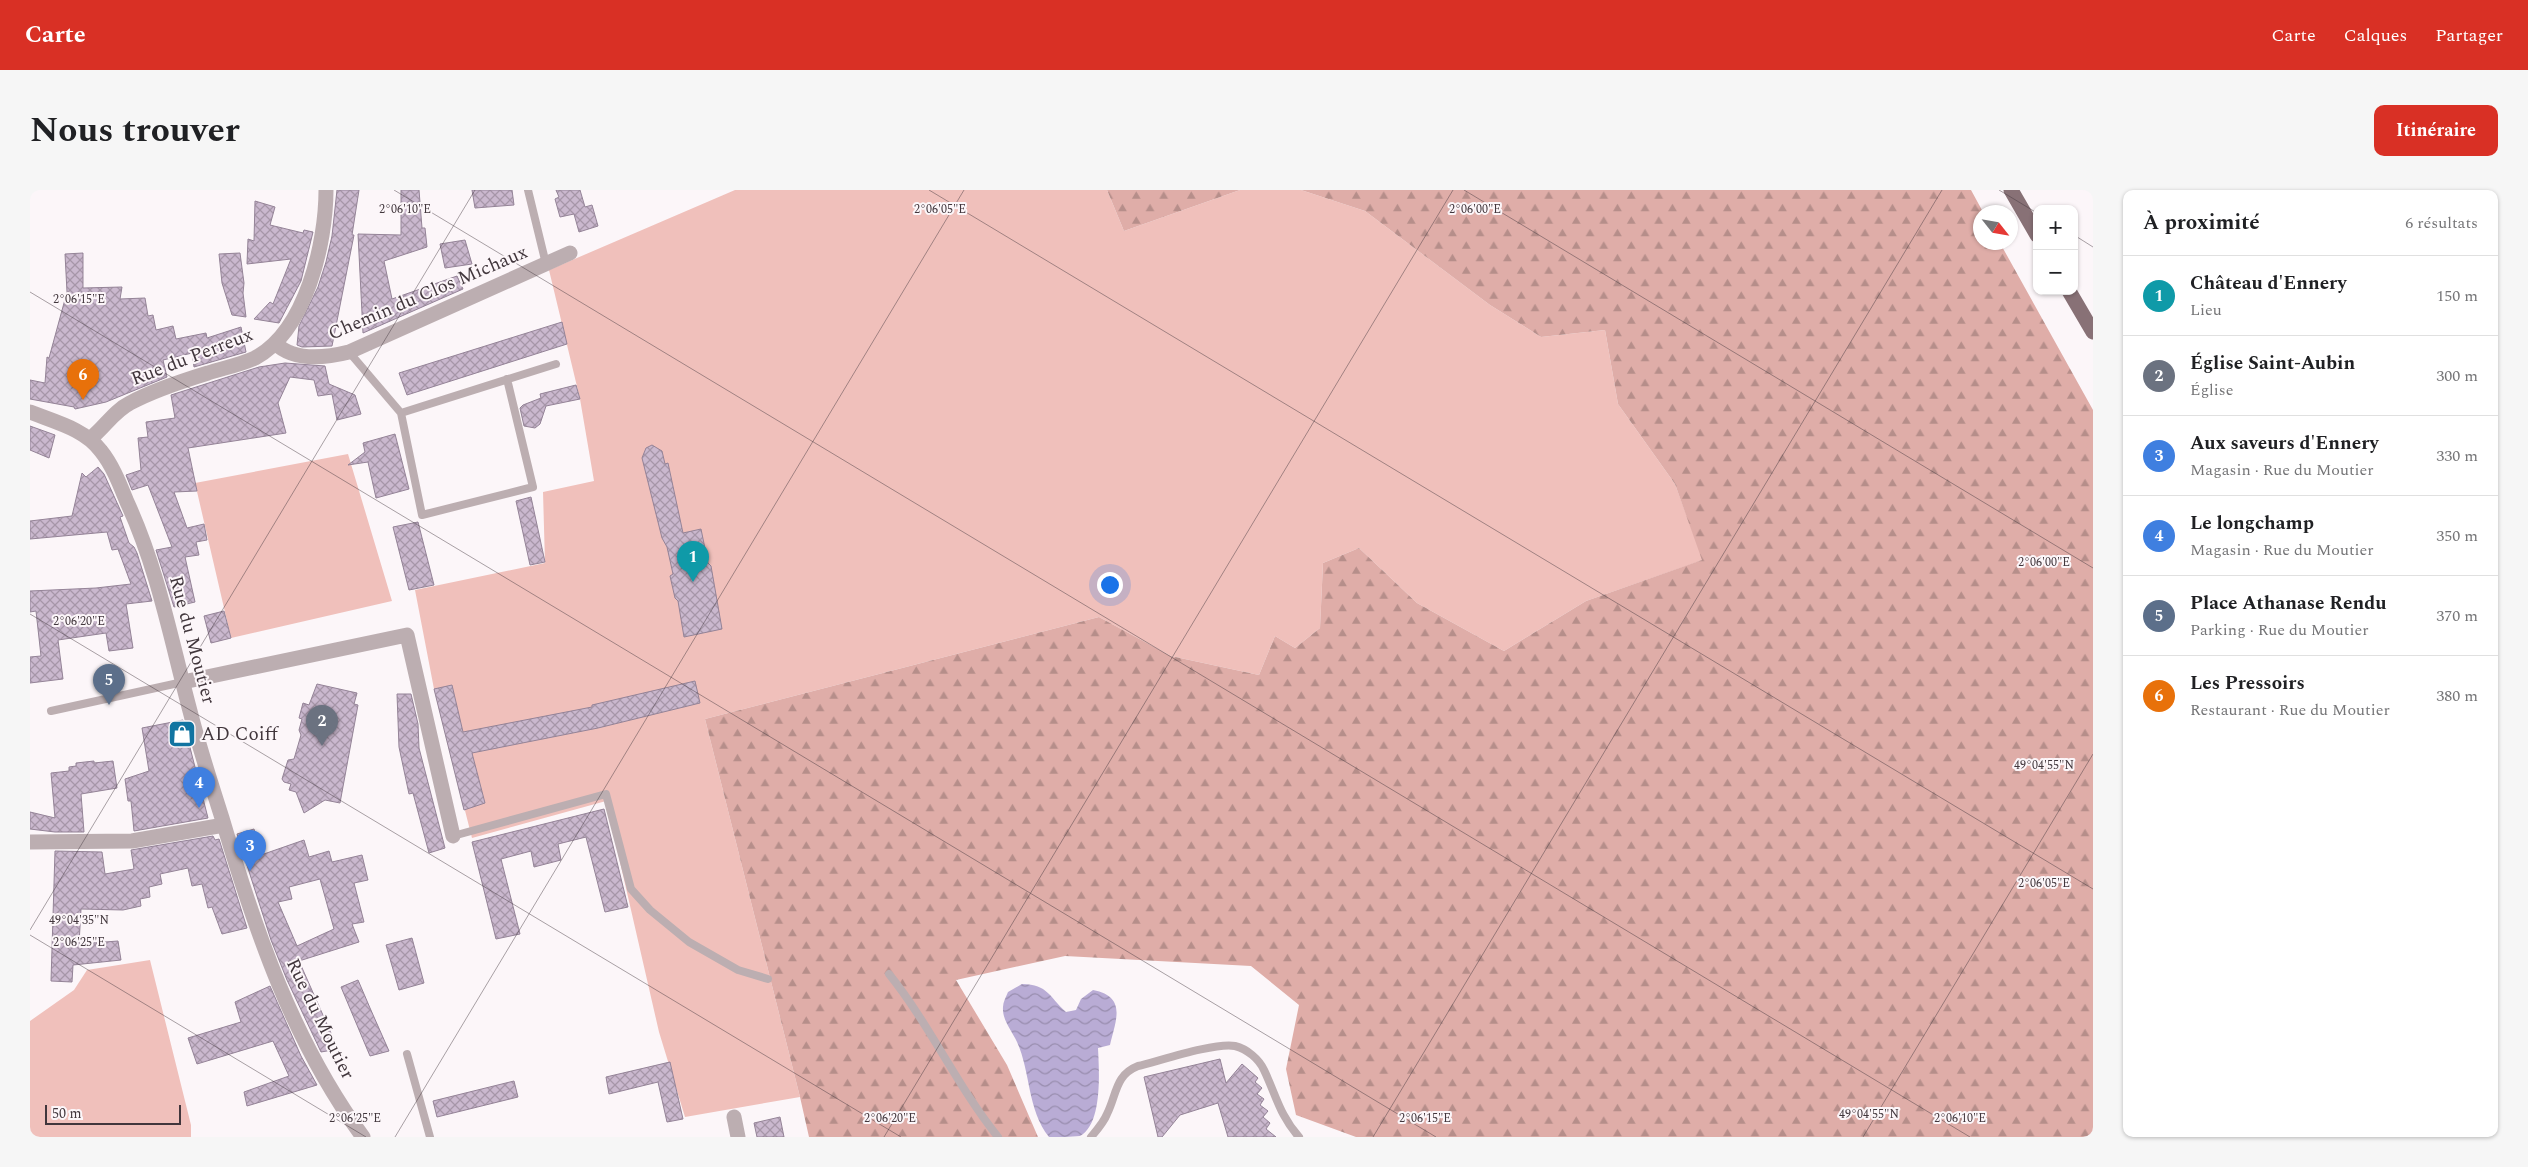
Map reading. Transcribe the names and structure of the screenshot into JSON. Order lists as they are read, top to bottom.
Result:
{
  "streets": {
    "street": ["Chemin du Clos Michaux", "Rue du Perreux", "Rue du Moutier"]
  },
  "crossings": [
    ["Chemin du Clos Michaux", "Rue du Perreux"],
    ["Rue du Perreux", "Rue du Moutier"]
  ],
  "places": {
    "shop": ["AD Coiff"]
  },
  "scale_bar": "50 m",
  "north": "bottom right",
  "page": {
    "header": "Carte",
    "nav": ["Carte", "Calques", "Partager"],
    "title": "Nous trouver",
    "buttons": "Itinéraire",
    "heading": ["À proximité", "6 résultats"],
    "map_buttons": ["+", "−"],
    "list": [
      {
        "mark": "1",
        "name": "Château d'Ennery",
        "note": "Lieu",
        "value": "150 m"
      },
      {
        "mark": "2",
        "name": "Église Saint-Aubin",
        "note": "Église",
        "value": "300 m"
      },
      {
        "mark": "3",
        "name": "Aux saveurs d'Ennery",
        "note": "Magasin · Rue du Moutier",
        "value": "330 m"
      },
      {
        "mark": "4",
        "name": "Le longchamp",
        "note": "Magasin · Rue du Moutier",
        "value": "350 m"
      },
      {
        "mark": "5",
        "name": "Place Athanase Rendu",
        "note": "Parking · Rue du Moutier",
        "value": "370 m"
      },
      {
        "mark": "6",
        "name": "Les Pressoirs",
        "note": "Restaurant · Rue du Moutier",
        "value": "380 m"
      }
    ],
    "pins": [
      "6",
      "1",
      "5",
      "2",
      "4",
      "3"
    ],
    "scale": "50 m"
  },
  "coordinates": [
    "2°06'10\"E",
    "2°06'00\"E",
    "2°06'05\"E",
    "2°06'15\"E",
    "2°06'20\"E",
    "49°04'55\"N",
    "49°04'35\"N",
    "2°06'25\"E"
  ]
}
